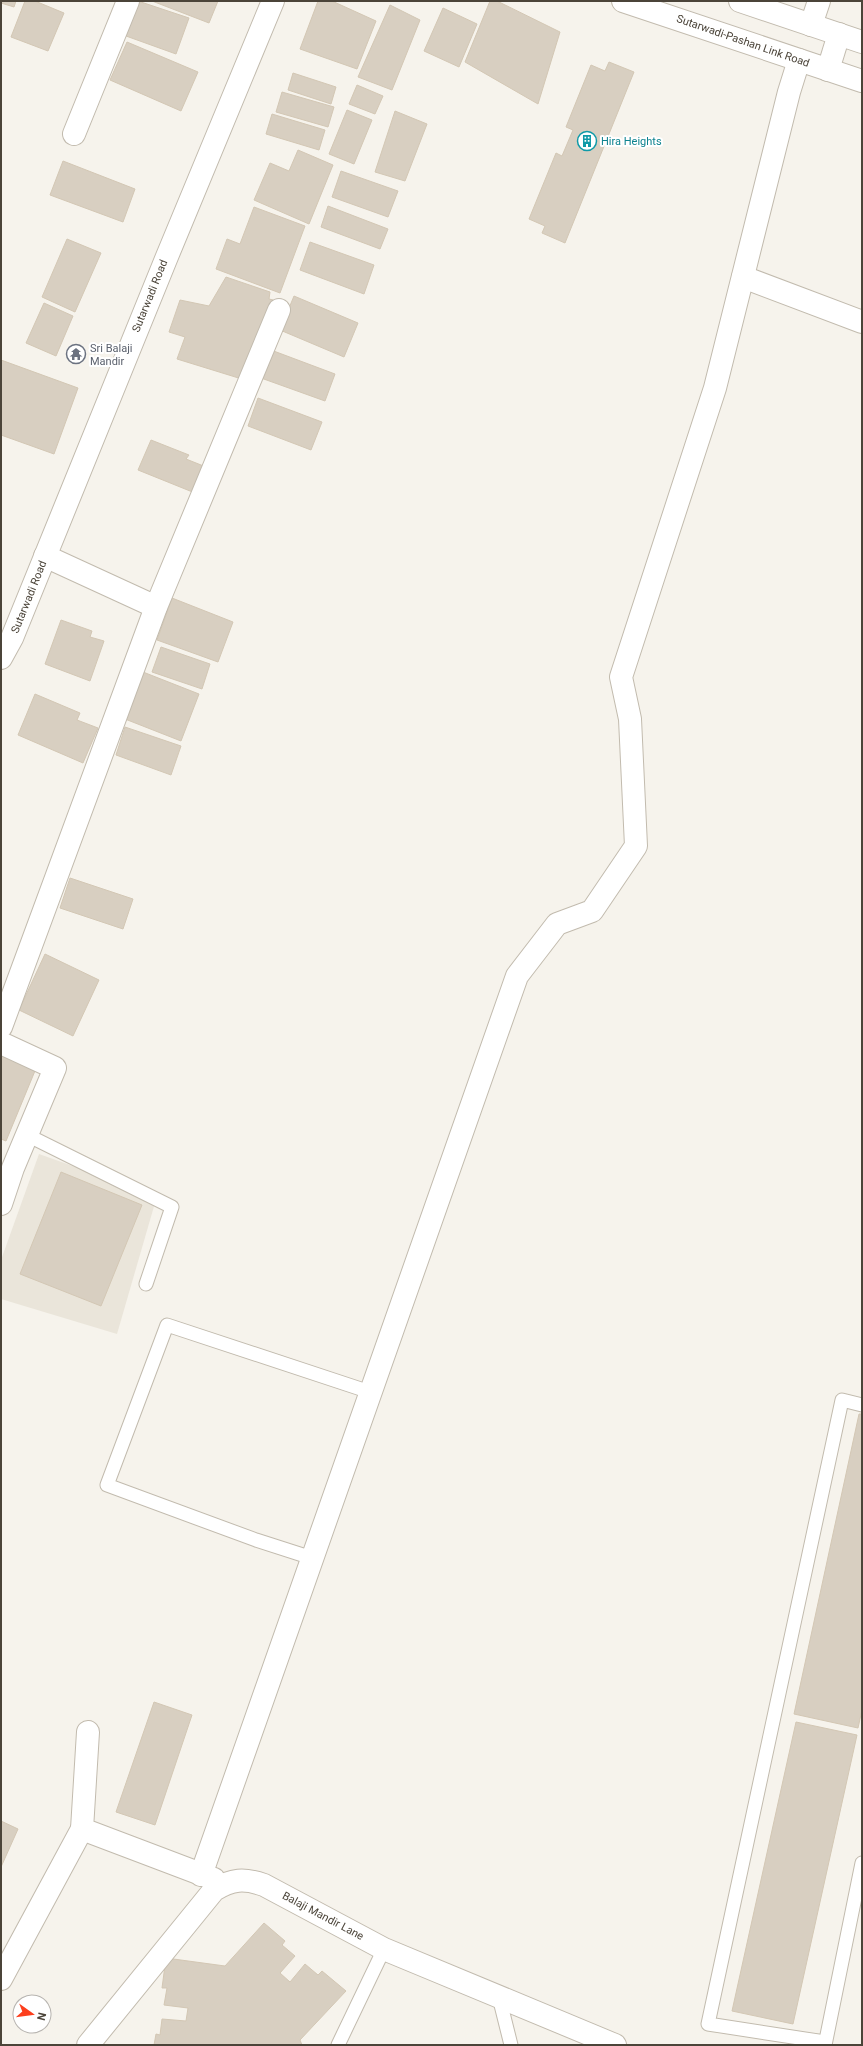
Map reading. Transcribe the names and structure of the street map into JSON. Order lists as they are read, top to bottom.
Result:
{
  "streets": {
    "street": ["Sutarwadi-Pashan Link Road", "Sutarwadi Road", "Balaji Mandir Lane"]
  },
  "places": {
    "building": ["Hira Heights"],
    "temple": ["Sri Balaji Mandir"]
  },
  "north": "right"
}
